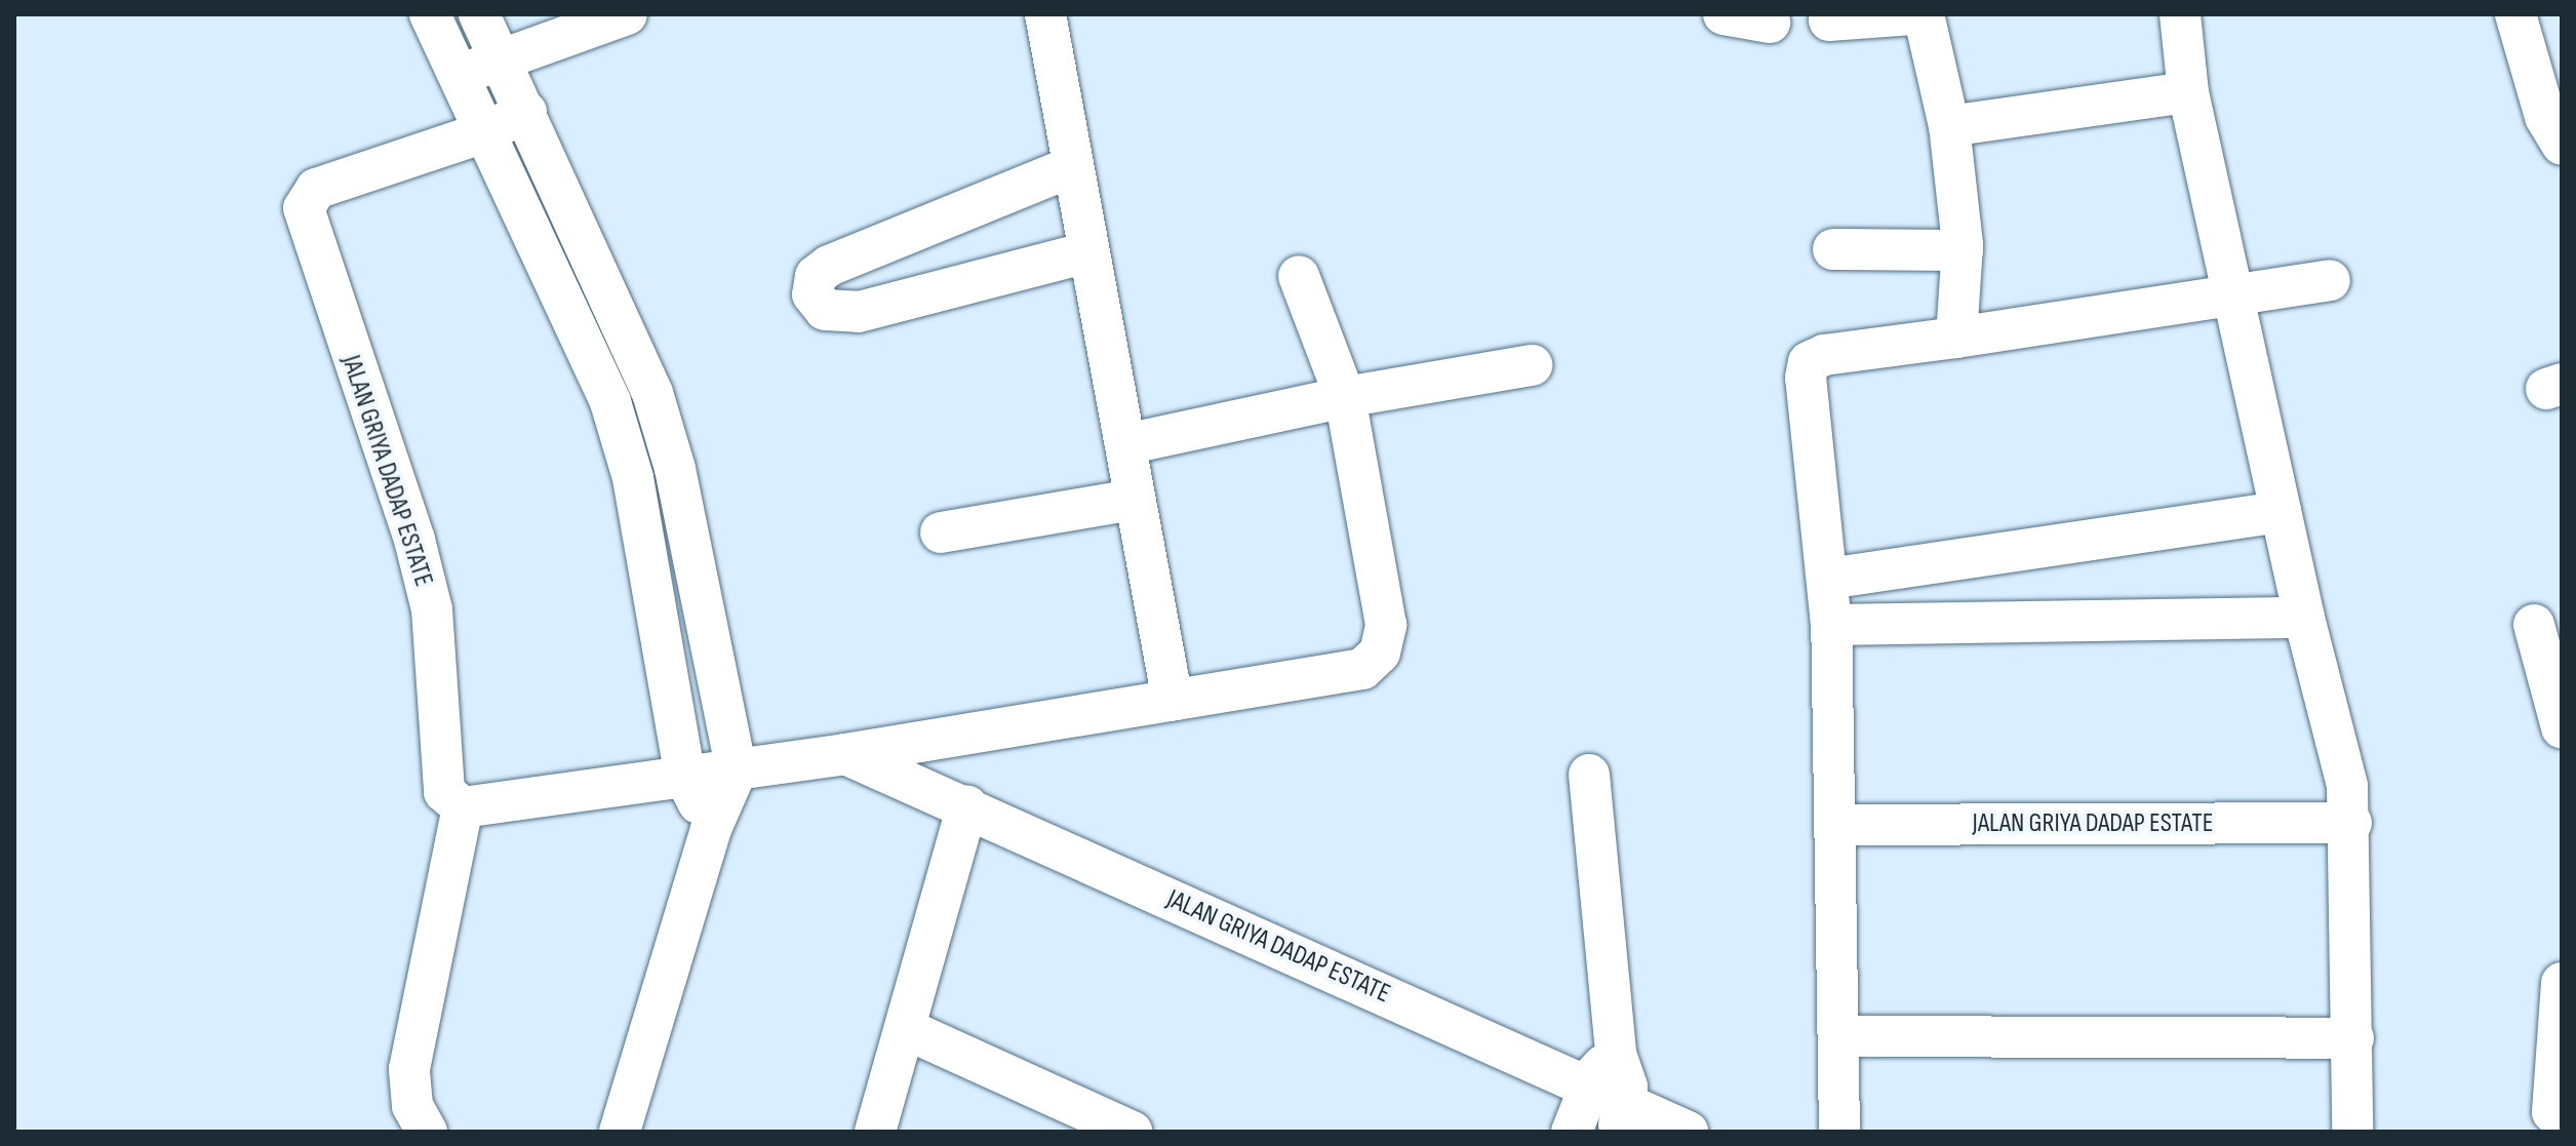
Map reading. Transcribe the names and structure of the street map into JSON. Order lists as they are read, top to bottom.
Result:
{
  "streets": {
    "street": ["JALAN GRIYA DADAP ESTATE"]
  }
}
